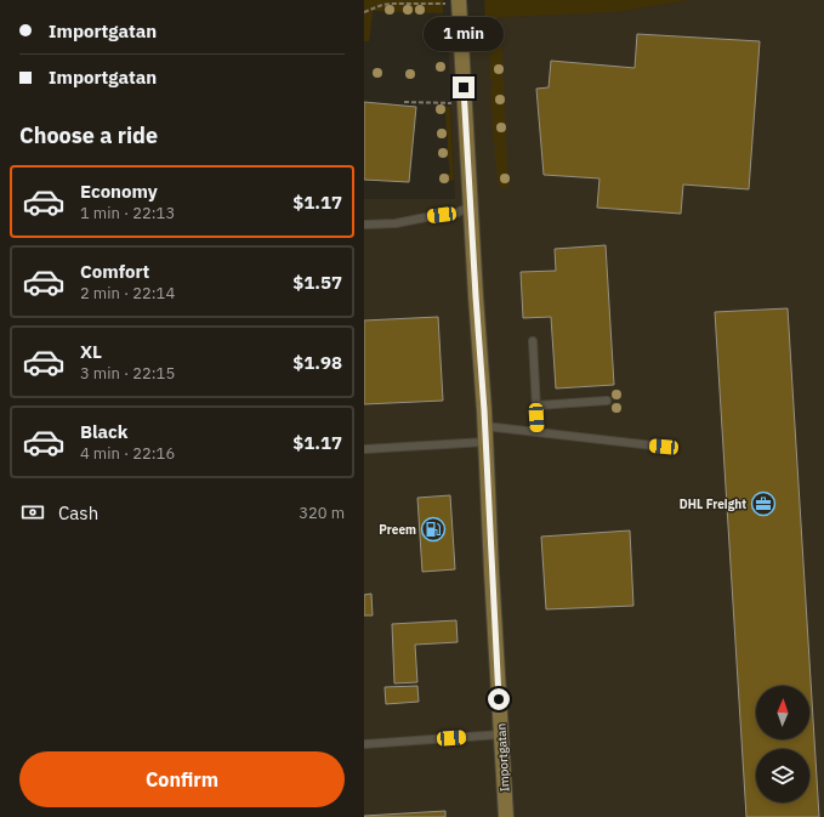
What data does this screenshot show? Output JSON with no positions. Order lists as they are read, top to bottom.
{
  "streets": {
    "street": ["Importgatan"]
  },
  "places": {
    "office": ["DHL Freight"],
    "fuel station": ["Preem"]
  },
  "north": "top",
  "page": {
    "banner": ["Importgatan", "Importgatan"],
    "bubble": "1 min",
    "heading": "Choose a ride",
    "list": [
      {
        "name": "Economy",
        "note": "1 min · 22:13",
        "value": "$1.17"
      },
      {
        "name": "Comfort",
        "note": "2 min · 22:14",
        "value": "$1.57"
      },
      {
        "name": "XL",
        "note": "3 min · 22:15",
        "value": "$1.98"
      },
      {
        "name": "Black",
        "note": "4 min · 22:16",
        "value": "$1.17"
      }
    ],
    "pay": ["Cash", "320 m"],
    "buttons": "Confirm"
  }
}
